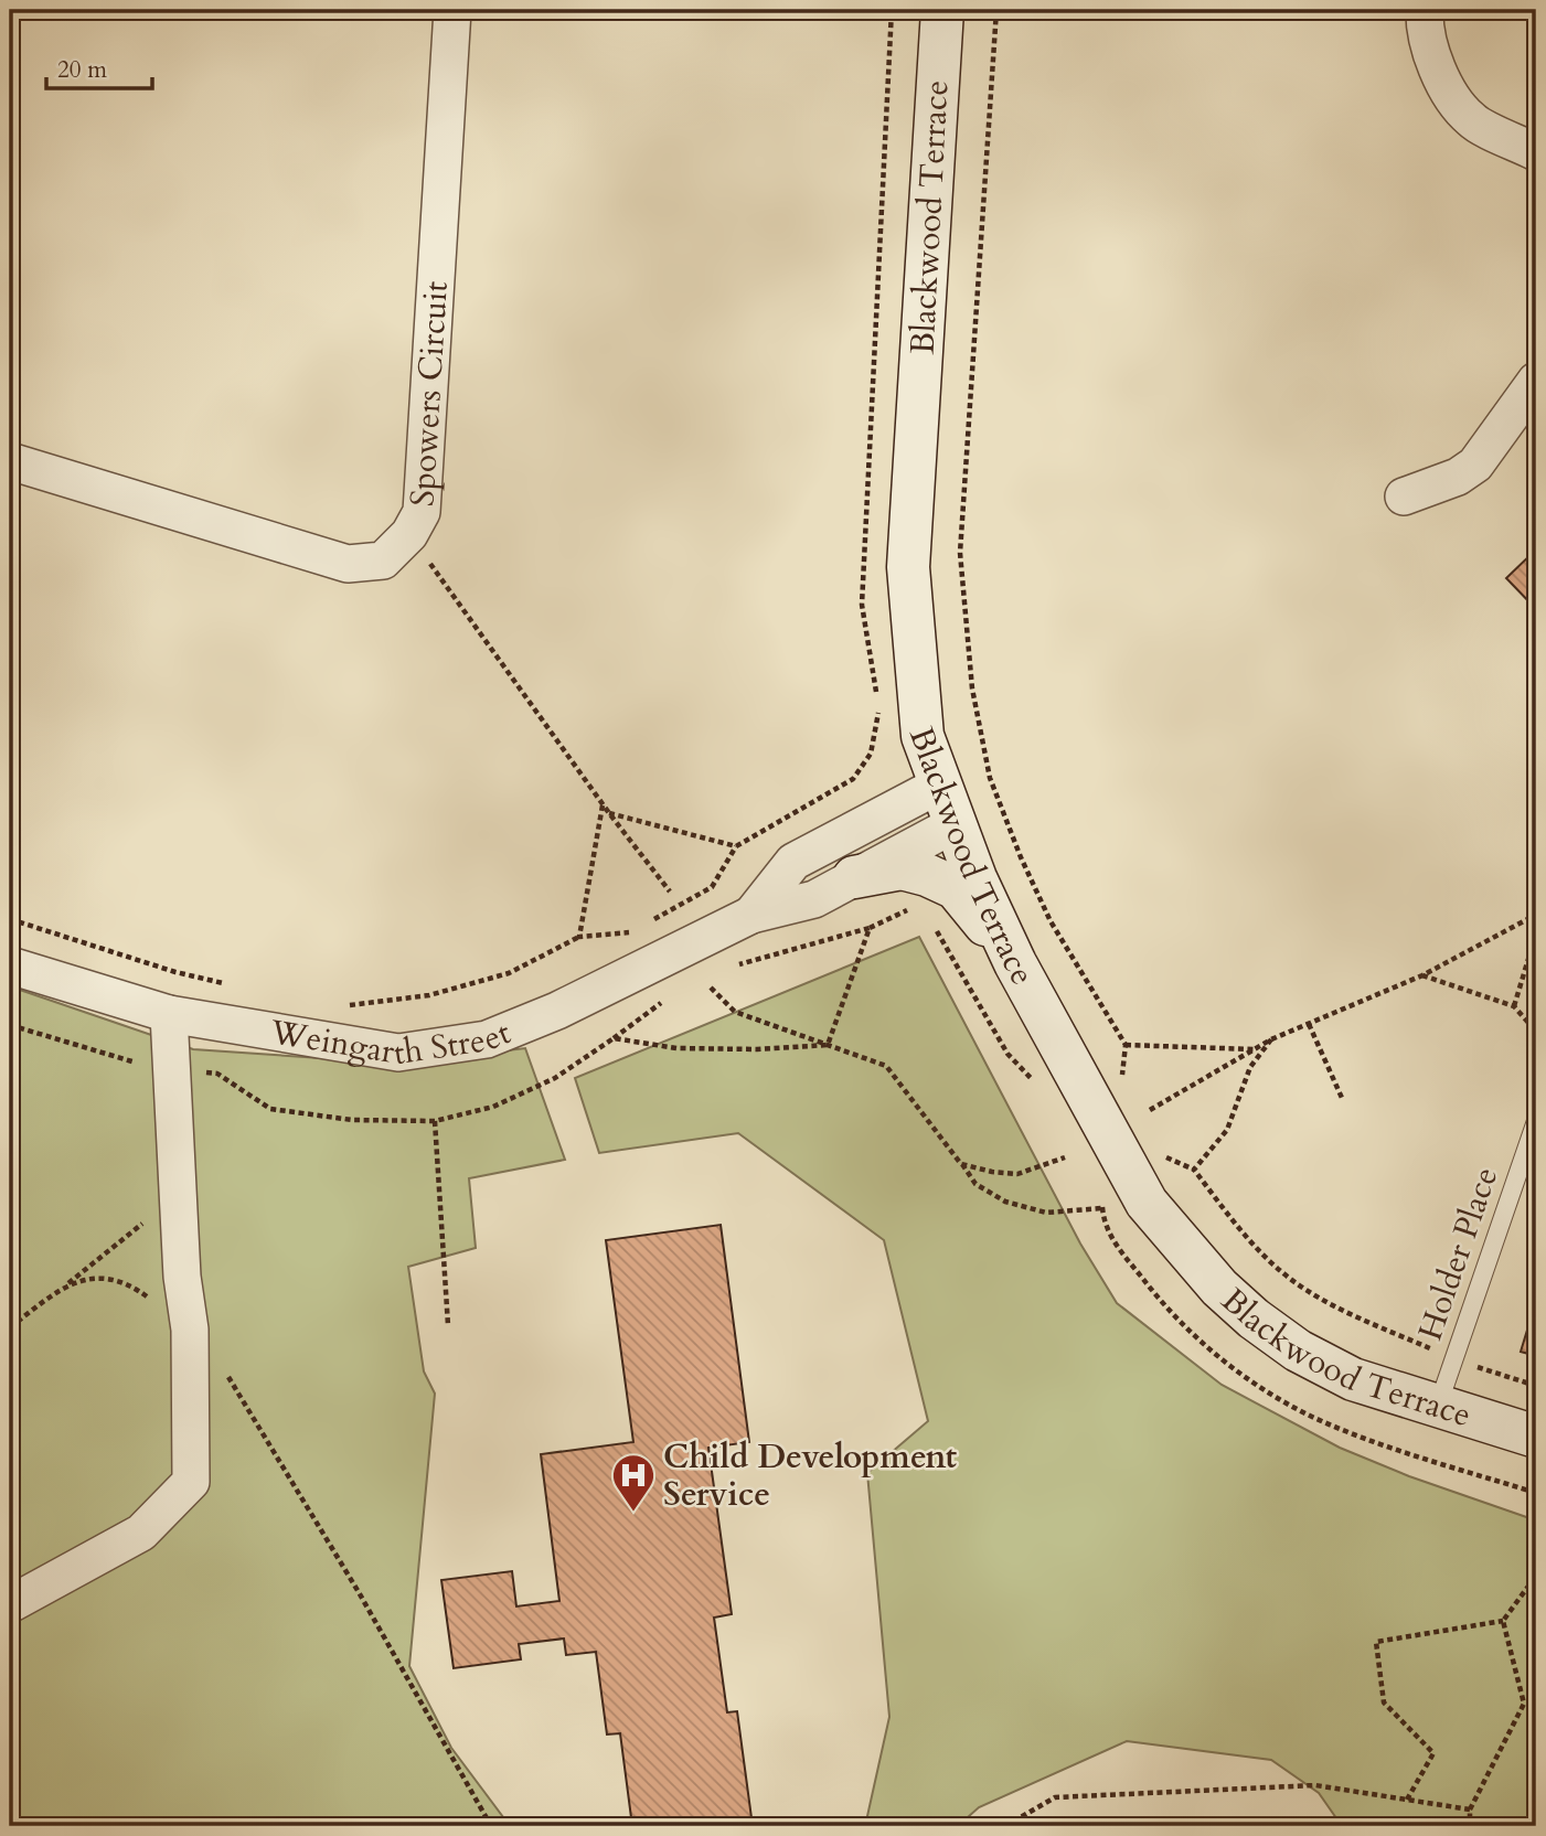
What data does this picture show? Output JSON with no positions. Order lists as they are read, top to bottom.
{
  "streets": {
    "street": ["Blackwood Terrace", "Spowers Circuit", "Weingarth Street"],
    "lane": ["Holder Place"]
  },
  "crossings": [
    ["Blackwood Terrace", "Weingarth Street"],
    ["Blackwood Terrace", "Holder Place"]
  ],
  "places": {
    "hospital": ["Child Development Service"]
  },
  "scale_bar": "20 m"
}
